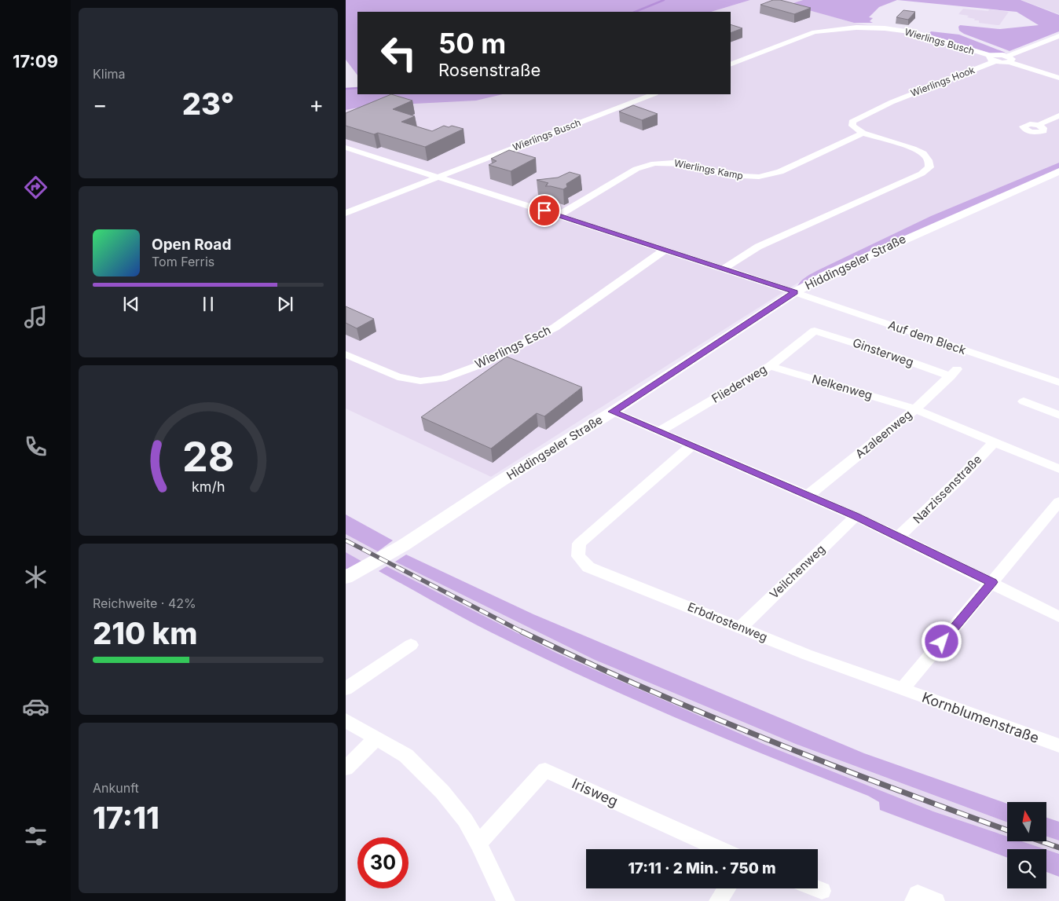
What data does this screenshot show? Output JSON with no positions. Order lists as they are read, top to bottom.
{
  "streets": {
    "street": [
      "Wierlings Busch",
      "Wierlings Hook",
      "Wierlings Kamp",
      "Hiddingseler Straße",
      "Auf dem Bleck",
      "Wierlings Esch",
      "Ginsterweg",
      "Fliederweg",
      "Nelkenweg",
      "Azaleenweg",
      "Narzissenstraße",
      "Veilchenweg",
      "Erbdrostenweg",
      "Kornblumenstraße",
      "Irisweg"
    ]
  },
  "crossings": [
    ["Wierlings Busch", "Wierlings Hook"],
    ["Wierlings Hook", "Wierlings Kamp"],
    ["Hiddingseler Straße", "Auf dem Bleck"],
    ["Ginsterweg", "Fliederweg"],
    ["Ginsterweg", "Azaleenweg"],
    ["Fliederweg", "Nelkenweg"],
    ["Nelkenweg", "Azaleenweg"],
    ["Veilchenweg", "Erbdrostenweg"],
    ["Erbdrostenweg", "Kornblumenstraße"]
  ],
  "north": "top",
  "page": {
    "tabs": "17:09",
    "tile": [
      "Klima",
      ["Reichweite · 42%", "210 km"],
      ["Ankunft", "17:11"]
    ],
    "turn": ["50 m", "Rosenstraße"],
    "heat": ["−", "23°", "+"],
    "song": ["Open Road", "Tom Ferris"],
    "limit": "30",
    "trip": "17:11 · 2 Min. · 750 m",
    "gauge": ["28", "km/h"]
  }
}
